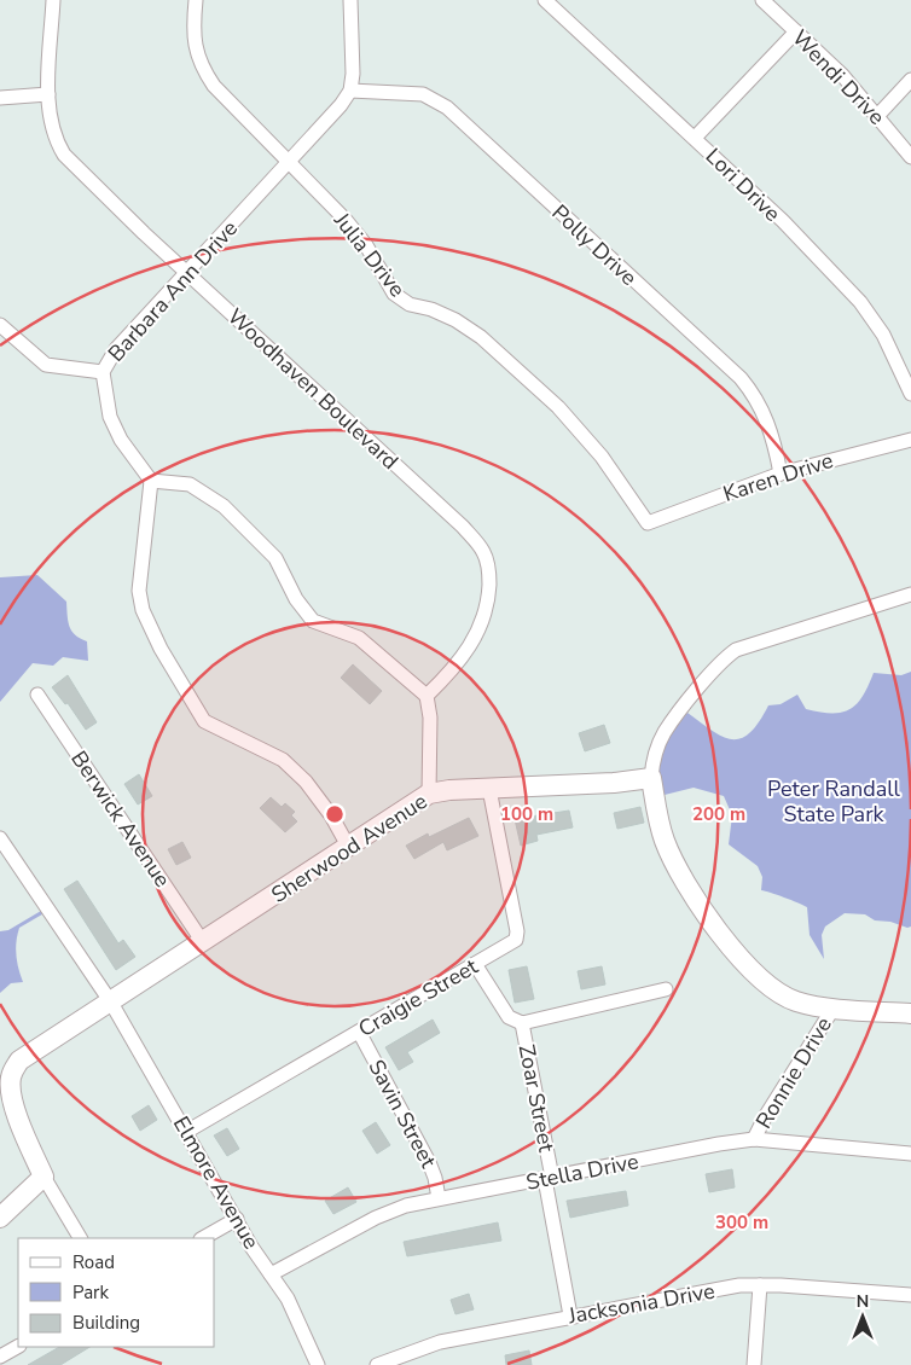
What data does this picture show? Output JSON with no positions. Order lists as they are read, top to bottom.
{
  "streets": {
    "street": [
      "Wendi Drive",
      "Lori Drive",
      "Polly Drive",
      "Julia Drive",
      "Barbara Ann Drive",
      "Woodhaven Boulevard",
      "Karen Drive",
      "Berwick Avenue",
      "Sherwood Avenue",
      "Craigie Street",
      "Ronnie Drive",
      "Zoar Street",
      "Savin Street",
      "Stella Drive",
      "Elmore Avenue",
      "Jacksonia Drive"
    ]
  },
  "crossings": [
    ["Polly Drive", "Barbara Ann Drive"],
    ["Polly Drive", "Karen Drive"],
    ["Julia Drive", "Barbara Ann Drive"],
    ["Julia Drive", "Karen Drive"],
    ["Barbara Ann Drive", "Woodhaven Boulevard"],
    ["Berwick Avenue", "Sherwood Avenue"],
    ["Sherwood Avenue", "Craigie Street"],
    ["Sherwood Avenue", "Elmore Avenue"],
    ["Craigie Street", "Zoar Street"],
    ["Craigie Street", "Savin Street"],
    ["Craigie Street", "Elmore Avenue"],
    ["Ronnie Drive", "Stella Drive"],
    ["Zoar Street", "Stella Drive"],
    ["Zoar Street", "Jacksonia Drive"],
    ["Savin Street", "Stella Drive"],
    ["Stella Drive", "Elmore Avenue"]
  ],
  "parks": ["Peter Randall State Park"],
  "legend": ["Road", "Park", "Building"],
  "north": "top",
  "rings": ["100 m", "200 m", "300 m"]
}
